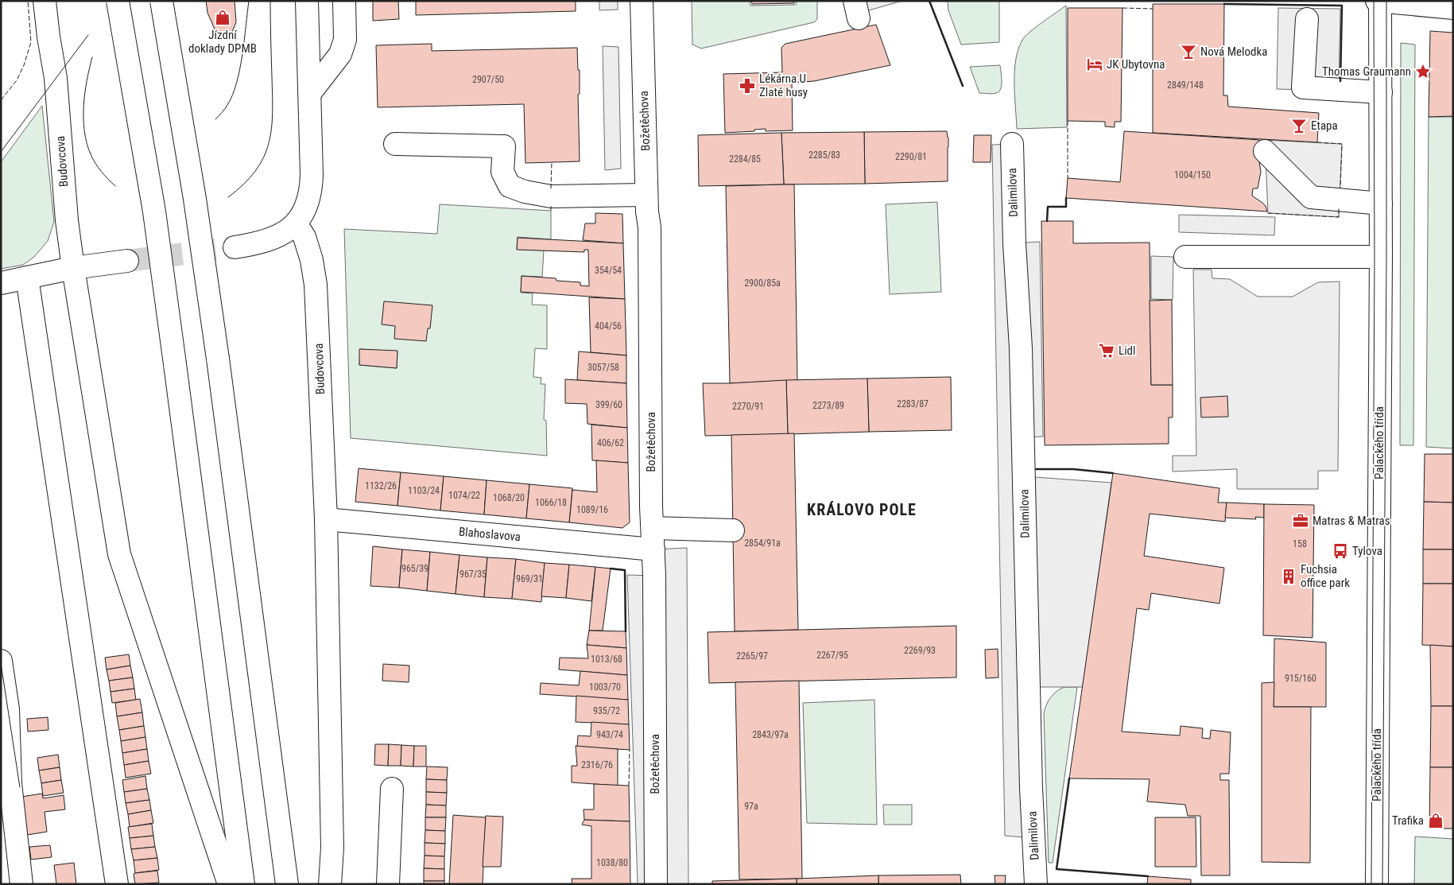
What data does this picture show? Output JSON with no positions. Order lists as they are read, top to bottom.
{
  "streets": {
    "main road": [
      "Božetěchova",
      "Budovcova",
      "Dalimilova",
      "Palackého třída",
      "Blahoslavova"
    ]
  },
  "crossings": [
    ["Božetěchova", "Blahoslavova"],
    ["Budovcova", "Blahoslavova"]
  ],
  "districts": ["KRÁLOVO POLE"],
  "places": {
    "shop": ["Jízdní doklady DPMB", "Trafika"],
    "bar": ["Nová Melodka", "Etapa"],
    "hotel": ["JK Ubytovna"],
    "place": ["Thomas Graumann"],
    "pharmacy": ["Lékárna U Zlaté husy"],
    "supermarket": ["Lidl"],
    "office": ["Matras & Matras"],
    "bus stop": ["Tylova"],
    "building": ["Fuchsia office park"]
  },
  "house_numbers": [
    "2907/50",
    "2849/148",
    "2285/83",
    "2290/81",
    "2284/85",
    "1004/150",
    "354/54",
    "2900/85a",
    "404/56",
    "3057/58",
    "2283/87",
    "399/60",
    "2273/89",
    "2270/91",
    "406/62",
    "1132/26",
    "1103/24",
    "1074/22",
    "1068/20",
    "1066/18",
    "1089/16",
    "2854/91a",
    "158",
    "965/39",
    "967/35",
    "969/31",
    "2269/93",
    "2267/95",
    "2265/97",
    "1013/68",
    "915/160",
    "1003/70",
    "935/72",
    "943/74",
    "2843/97a",
    "2316/76",
    "97a",
    "1038/80"
  ]
}
